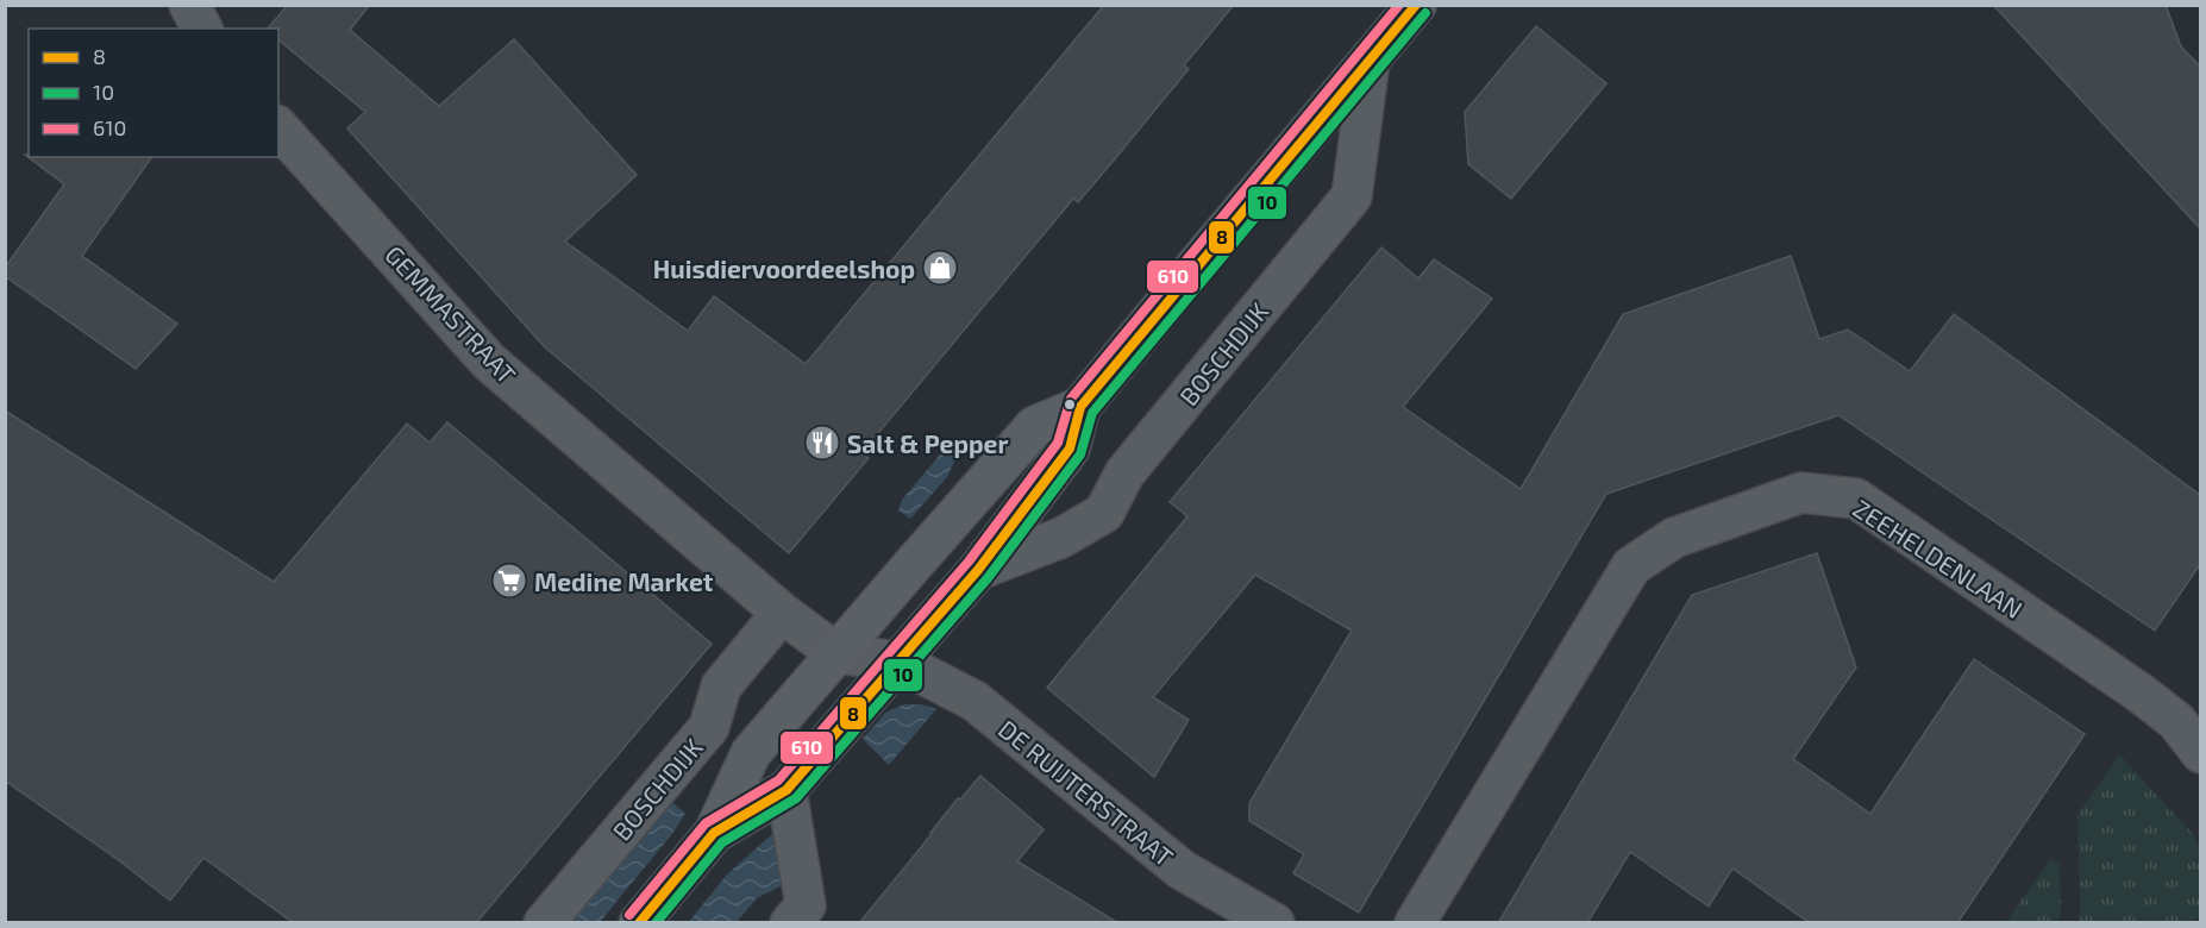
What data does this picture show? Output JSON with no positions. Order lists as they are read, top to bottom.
{
  "streets": {
    "main road": ["BOSCHDIJK"],
    "street": ["GEMMASTRAAT", "ZEEHELDENLAAN", "DE RUIJTERSTRAAT"]
  },
  "crossings": [
    ["GEMMASTRAAT", "BOSCHDIJK"],
    ["GEMMASTRAAT", "DE RUIJTERSTRAAT"],
    ["BOSCHDIJK", "DE RUIJTERSTRAAT"]
  ],
  "places": {
    "shop": ["Huisdiervoordeelshop"],
    "restaurant": ["Salt & Pepper"],
    "supermarket": ["Medine Market"]
  },
  "lines": ["transit line 8", "transit line 610", "transit line 10"],
  "legend": ["8", "10", "610"]
}
